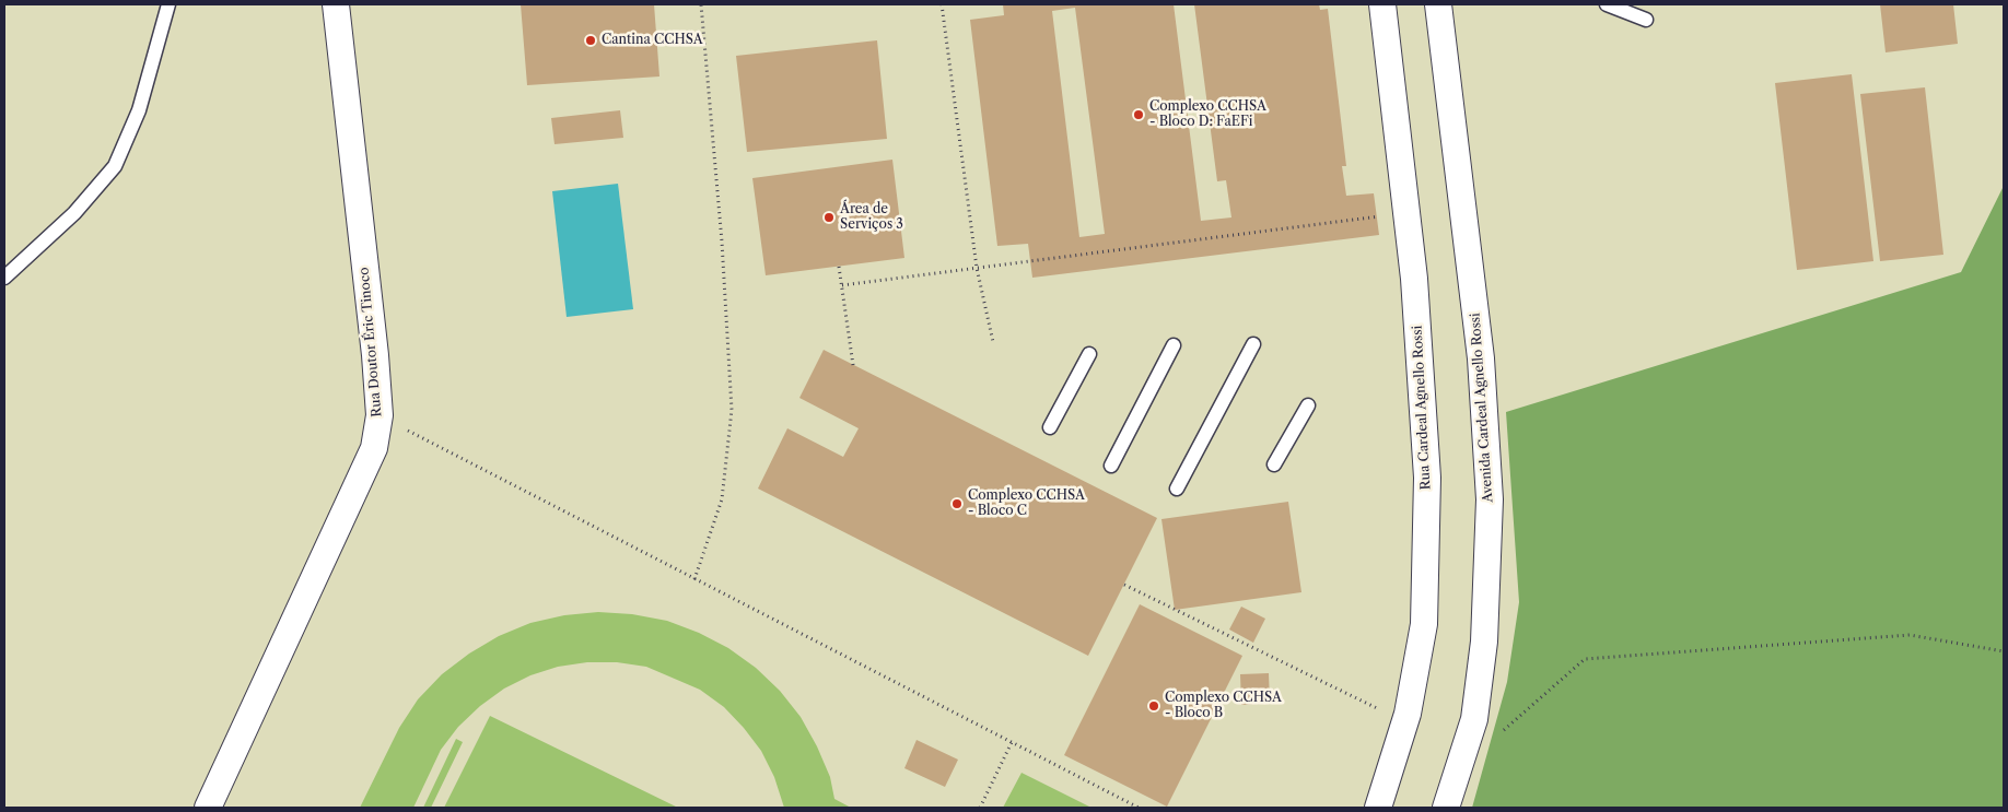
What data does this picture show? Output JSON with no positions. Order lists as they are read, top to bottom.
{
  "streets": {
    "street": ["Rua Doutor Éric Tinoco", "Rua Cardeal Agnello Rossi", "Avenida Cardeal Agnello Rossi"]
  },
  "places": [
    "Cantina CCHSA",
    "Complexo CCHSA - Bloco D: FaEFi",
    "Área de Serviços 3",
    "Complexo CCHSA - Bloco C",
    "Complexo CCHSA - Bloco B"
  ]
}
